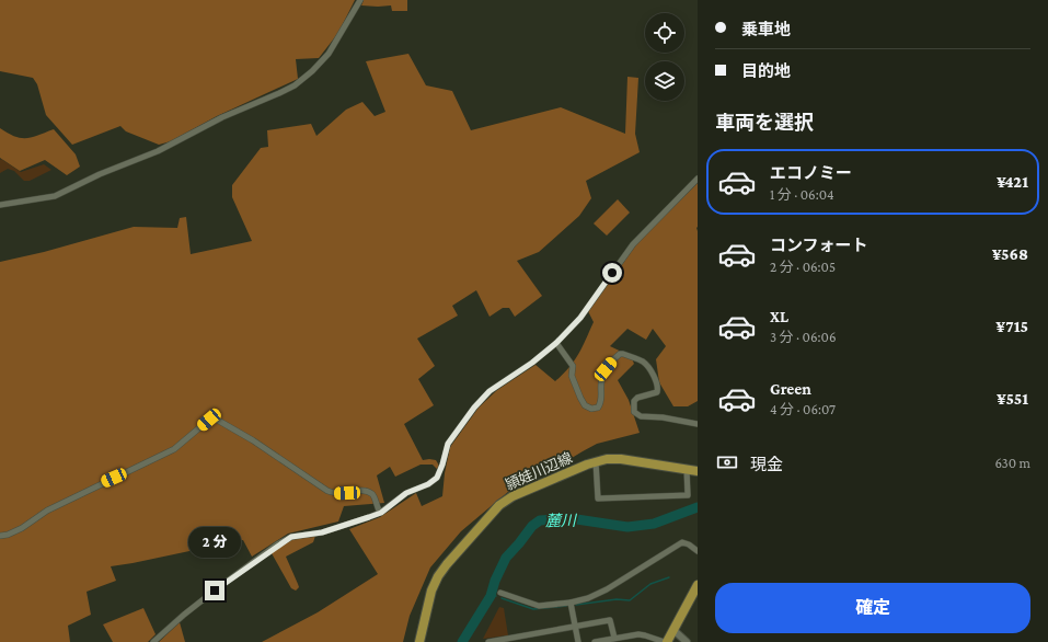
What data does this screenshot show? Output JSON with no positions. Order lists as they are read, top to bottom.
{
  "streets": {
    "main road": ["頴娃川辺線"]
  },
  "water": ["麓川"],
  "page": {
    "banner": ["乗車地", "目的地"],
    "heading": "車両を選択",
    "list": [
      {
        "name": "エコノミー",
        "note": "1 分 · 06:04",
        "value": "¥421"
      },
      {
        "name": "コンフォート",
        "note": "2 分 · 06:05",
        "value": "¥568"
      },
      {
        "name": "XL",
        "note": "3 分 · 06:06",
        "value": "¥715"
      },
      {
        "name": "Green",
        "note": "4 分 · 06:07",
        "value": "¥551"
      }
    ],
    "pay": ["現金", "630 m"],
    "bubble": "2 分",
    "buttons": "確定"
  }
}
